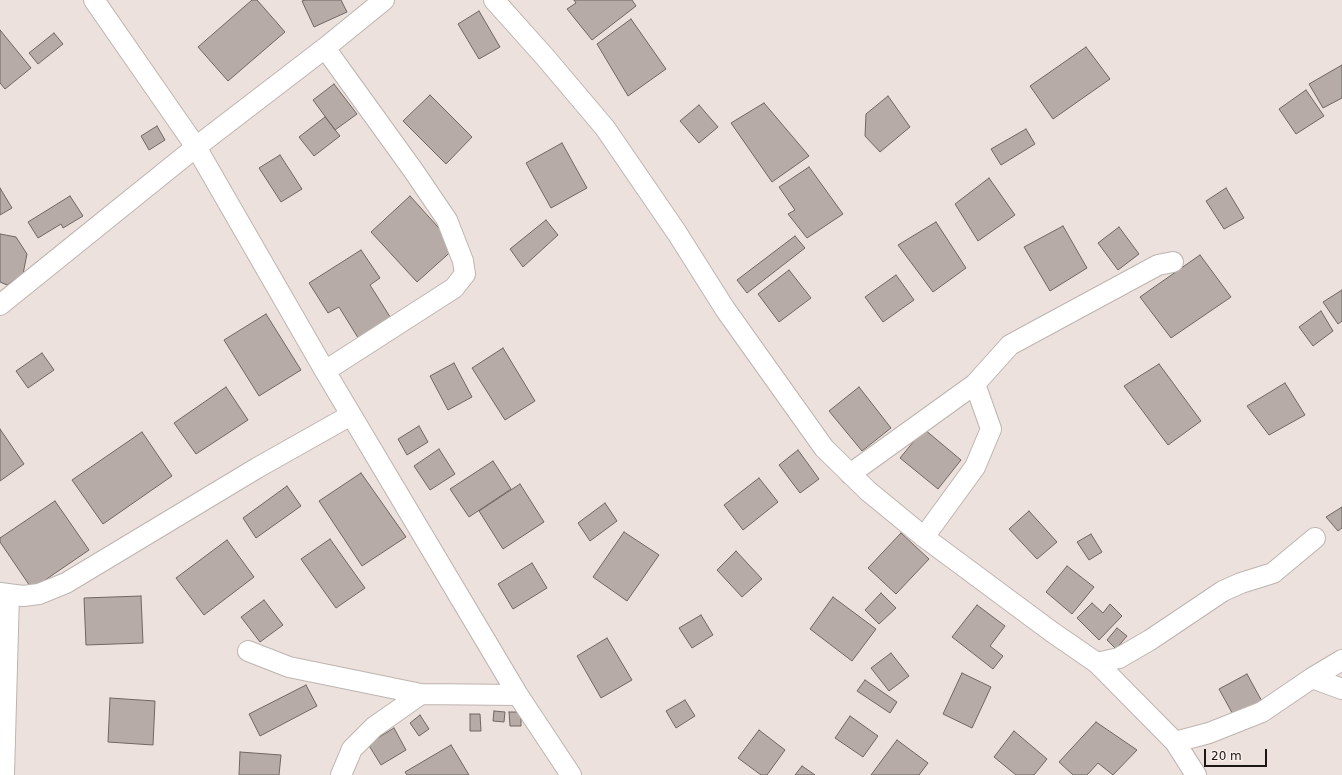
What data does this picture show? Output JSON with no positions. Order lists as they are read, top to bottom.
{
  "scale_bar": "20 m"
}
